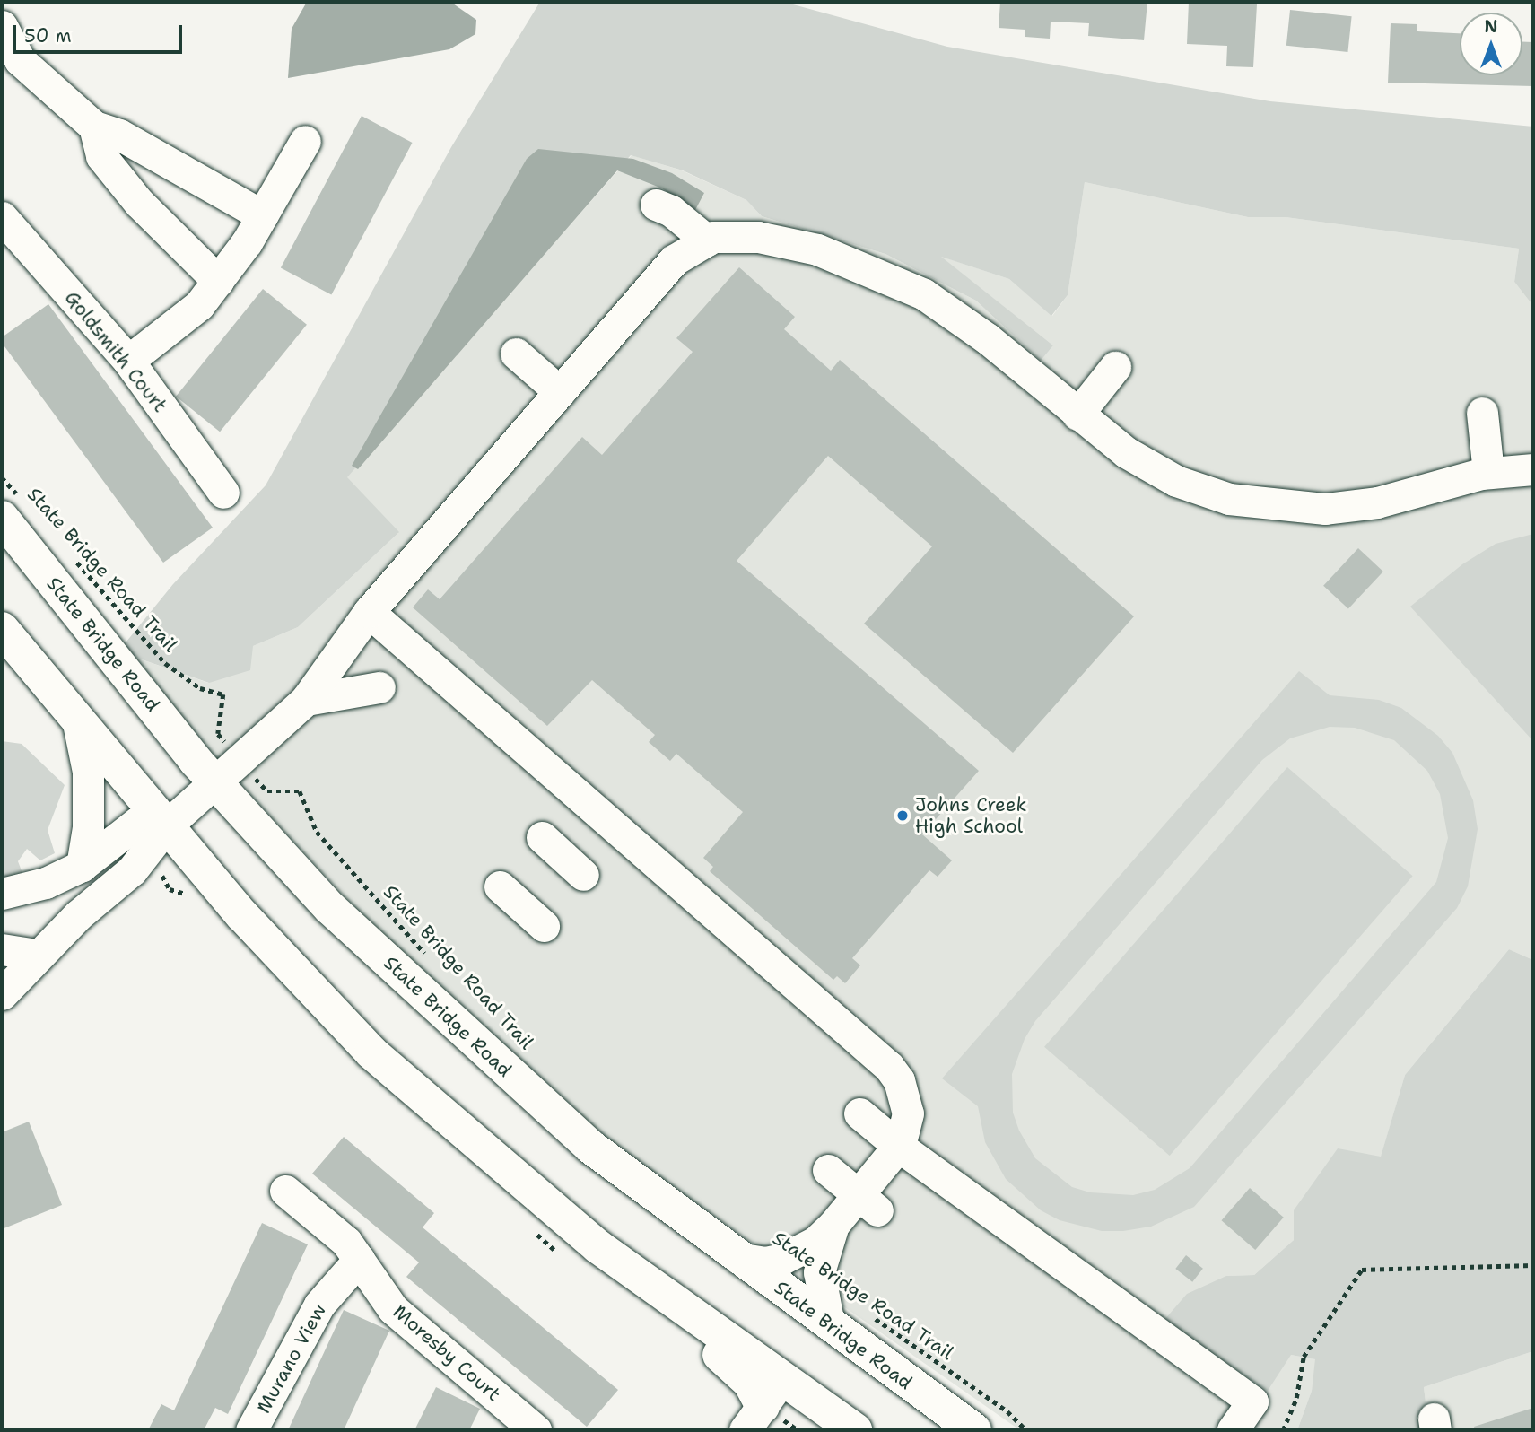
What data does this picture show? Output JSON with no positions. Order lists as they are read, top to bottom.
{
  "streets": {
    "highway": ["State Bridge Road"],
    "street": ["Goldsmith Court", "Moresby Court", "Murano View"],
    "path": ["State Bridge Road Trail"]
  },
  "crossings": [
    ["State Bridge Road Trail", "State Bridge Road"],
    ["Moresby Court", "Murano View"]
  ],
  "places": ["Johns Creek High School"],
  "scale_bar": "50 m",
  "north": "top"
}
